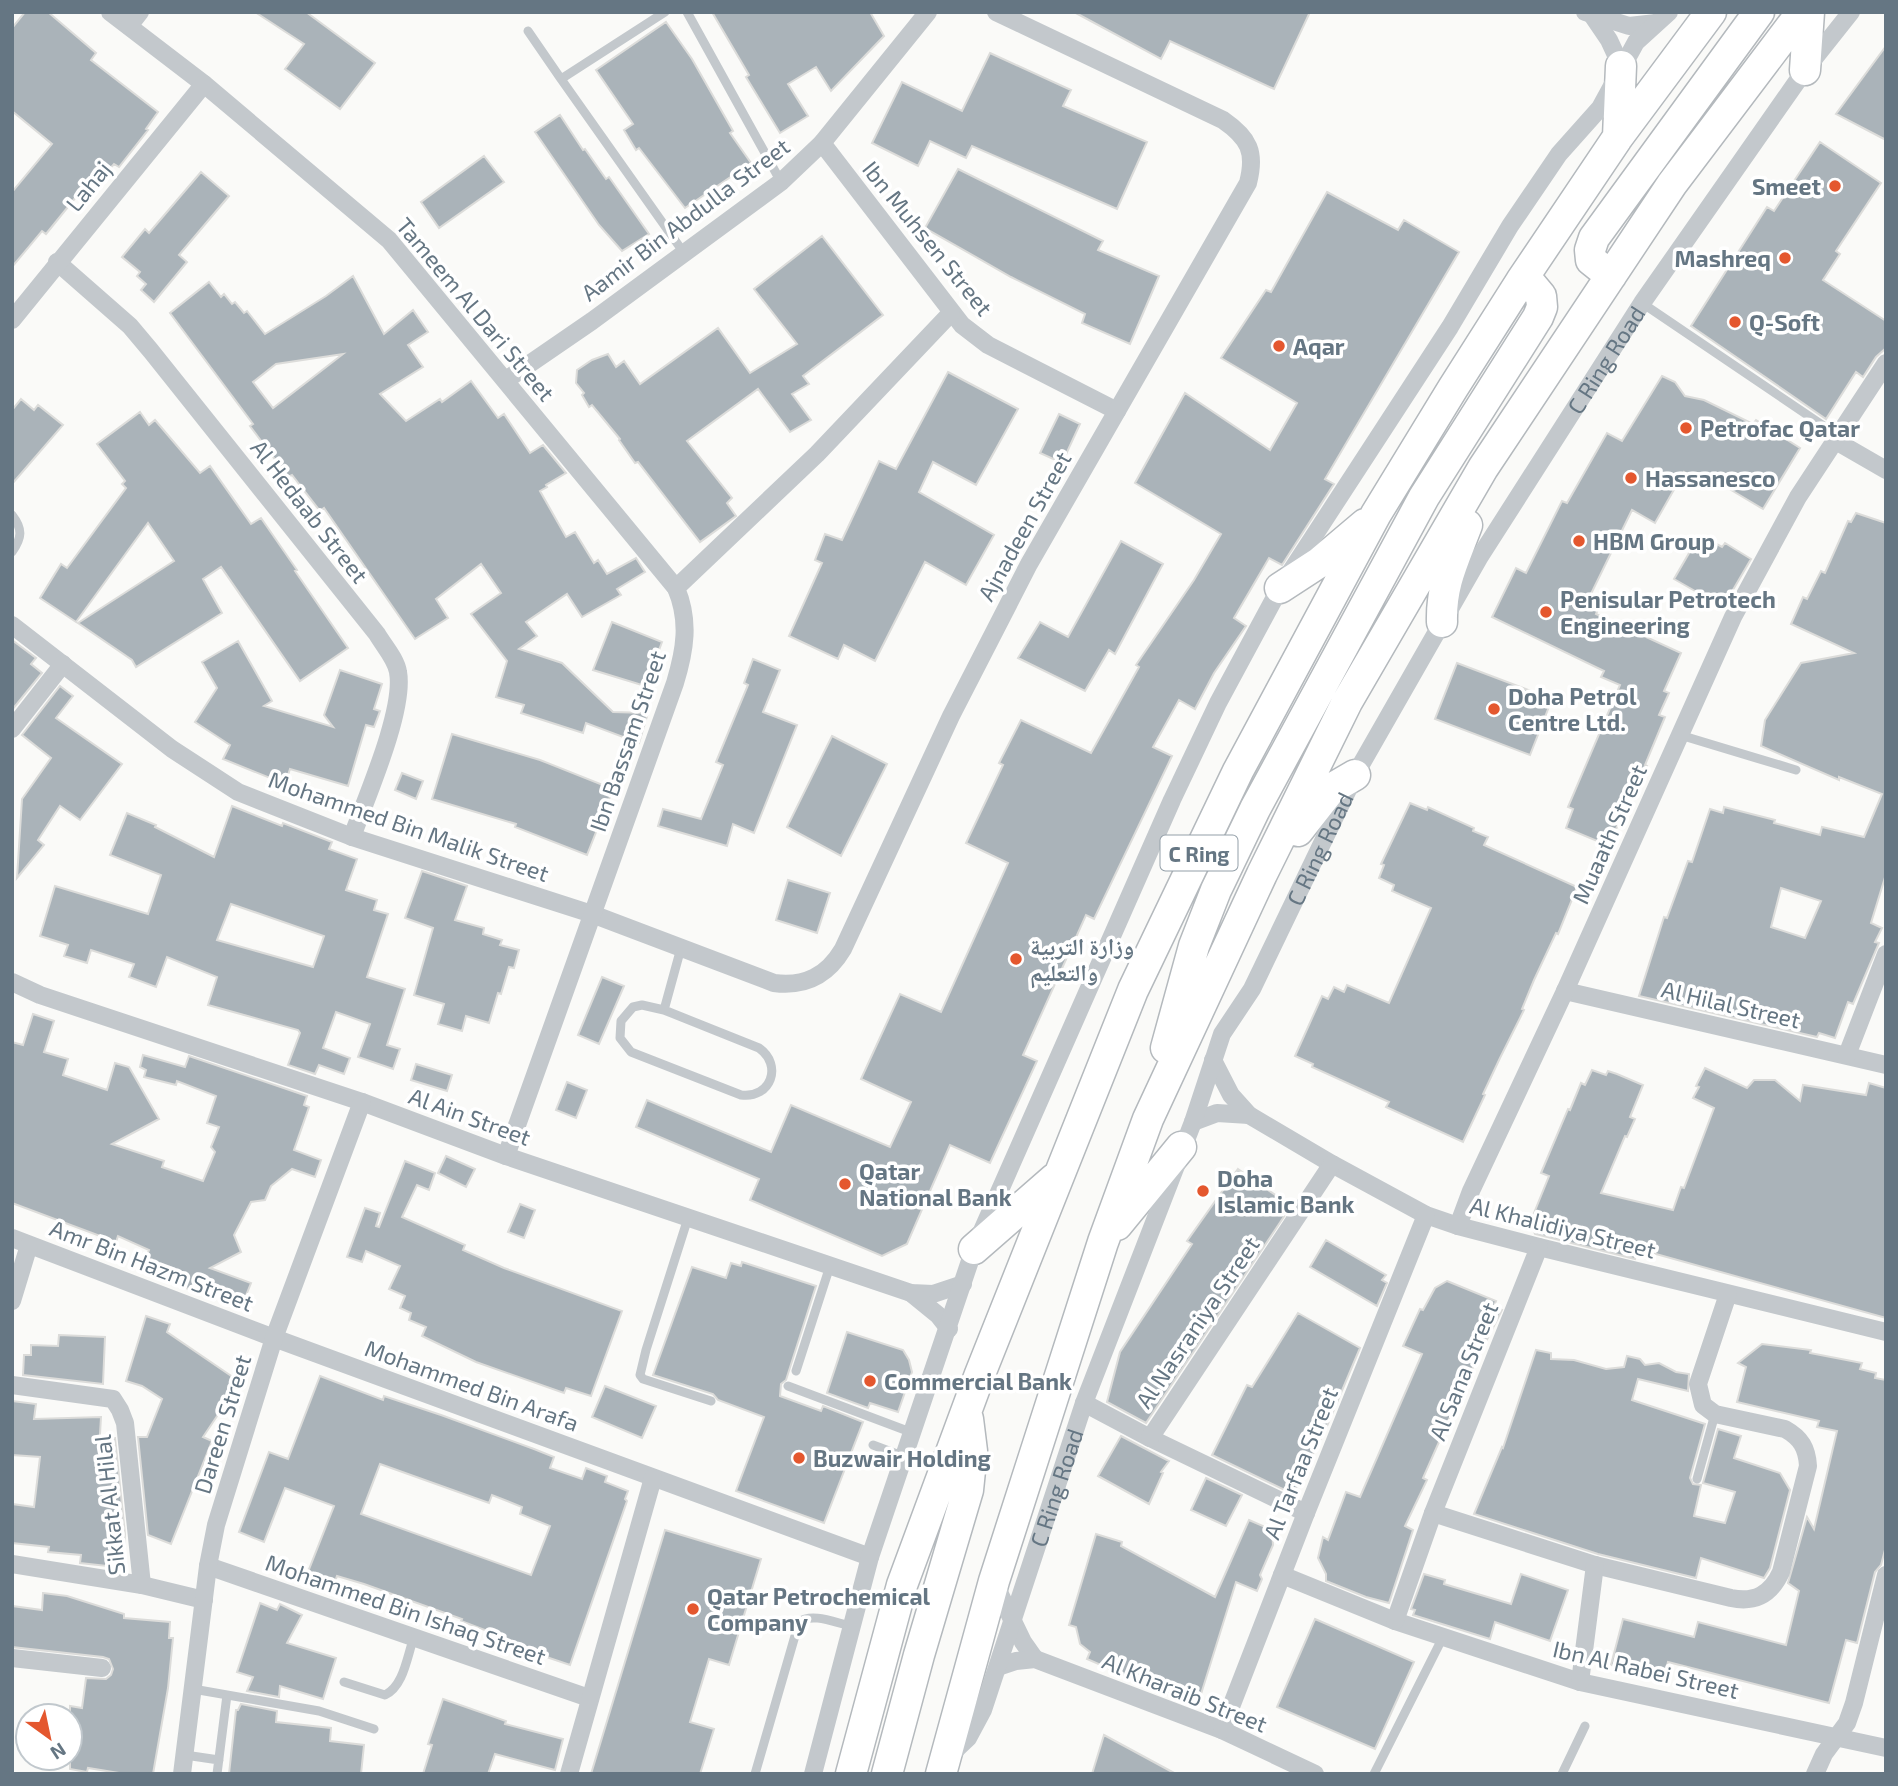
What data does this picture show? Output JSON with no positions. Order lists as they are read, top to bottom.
{
  "streets": {
    "highway": ["C Ring Road", "C Ring"],
    "street": [
      "Lahaj",
      "Aamir Bin Abdulla Street",
      "Ibn Muhsen Street",
      "Tameem Al Dari Street",
      "Al Hedaab Street",
      "Ajnadeen Street",
      "Ibn Bassam Street",
      "Mohammed Bin Malik Street",
      "Muaath Street",
      "Al Hilal Street",
      "Al Ain Street",
      "Al Khalidiya Street",
      "Amr Bin Hazm Street",
      "Al Nasraniya Street",
      "Al Sana Street",
      "Mohammed Bin Arafa",
      "Dareen Street",
      "Al Tarfaa Street",
      "Sikkat Al Hilal",
      "Mohammed Bin Ishaq Street",
      "Ibn Al Rabei Street",
      "Al Kharaib Street"
    ]
  },
  "crossings": [
    ["Lahaj", "Tameem Al Dari Street"],
    ["Lahaj", "Al Hedaab Street"],
    ["Aamir Bin Abdulla Street", "Ibn Muhsen Street"],
    ["Aamir Bin Abdulla Street", "Tameem Al Dari Street"],
    ["Ibn Muhsen Street", "Ajnadeen Street"],
    ["Tameem Al Dari Street", "Ibn Bassam Street"],
    ["C Ring Road", "Al Khalidiya Street"],
    ["C Ring Road", "Al Nasraniya Street"],
    ["Al Hedaab Street", "Mohammed Bin Malik Street"],
    ["Ajnadeen Street", "Ibn Bassam Street"],
    ["Ajnadeen Street", "Mohammed Bin Malik Street"],
    ["Ibn Bassam Street", "Mohammed Bin Malik Street"],
    ["Ibn Bassam Street", "Al Ain Street"],
    ["Muaath Street", "Al Hilal Street"],
    ["Muaath Street", "Al Khalidiya Street"],
    ["Al Ain Street", "Dareen Street"],
    ["Al Khalidiya Street", "Al Nasraniya Street"],
    ["Al Khalidiya Street", "Al Sana Street"],
    ["Al Khalidiya Street", "Al Tarfaa Street"],
    ["Amr Bin Hazm Street", "Mohammed Bin Arafa"],
    ["Amr Bin Hazm Street", "Dareen Street"],
    ["Al Nasraniya Street", "Al Tarfaa Street"],
    ["Al Sana Street", "Ibn Al Rabei Street"],
    ["Mohammed Bin Arafa", "Dareen Street"],
    ["Dareen Street", "Mohammed Bin Ishaq Street"],
    ["Al Tarfaa Street", "Ibn Al Rabei Street"],
    ["Al Tarfaa Street", "Al Kharaib Street"]
  ],
  "places": [
    "Smeet",
    "Mashreq",
    "Q-Soft",
    "Aqar",
    "Petrofac Qatar",
    "Hassanesco",
    "HBM Group",
    "Penisular Petrotech Engineering",
    "Doha Petrol Centre Ltd.",
    "وزارة التربية والتعليم",
    "Qatar National Bank",
    "Doha Islamic Bank",
    "Commercial Bank",
    "Buzwair Holding",
    "Qatar Petrochemical Company"
  ],
  "north": "bottom right"
}
